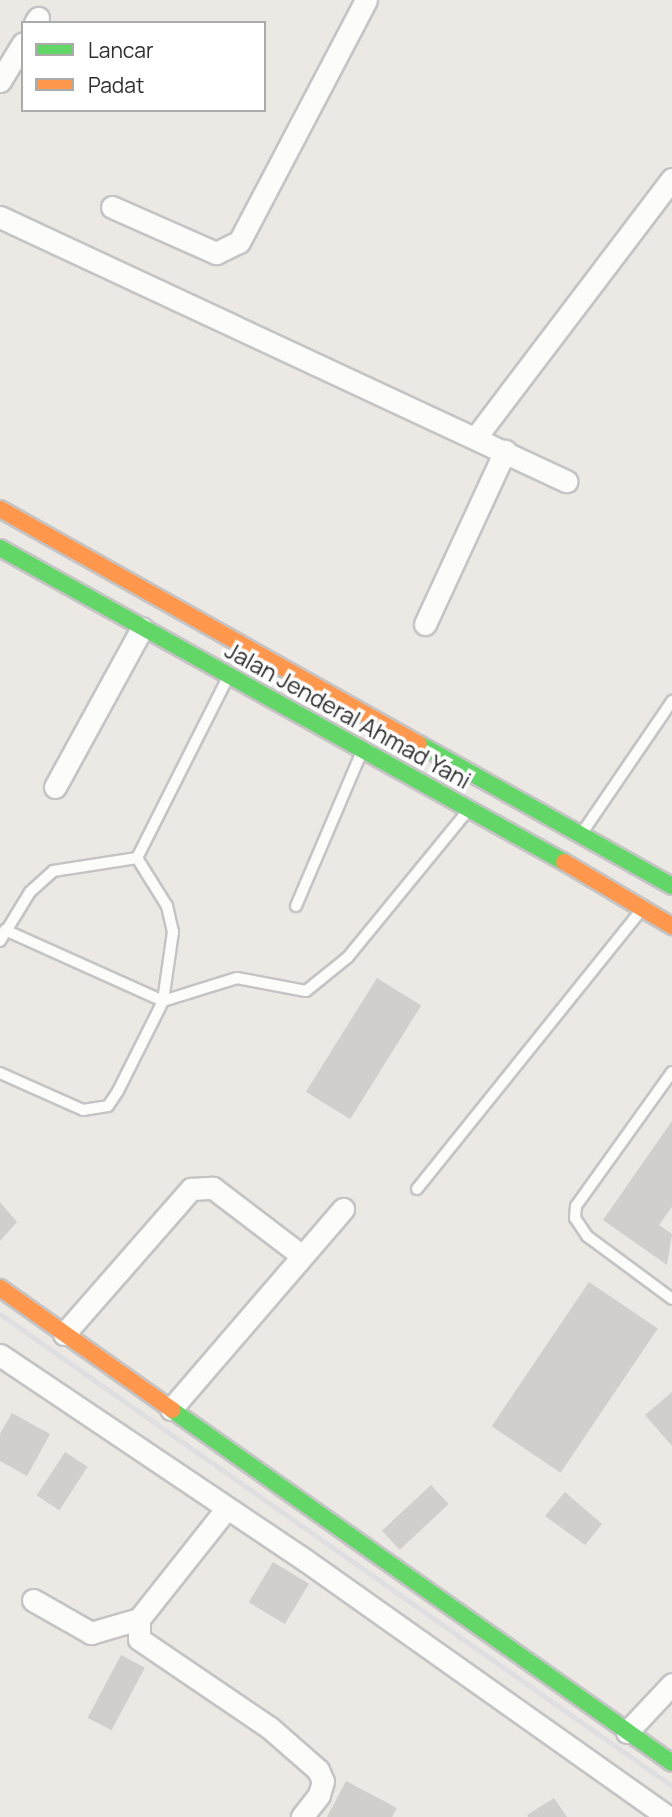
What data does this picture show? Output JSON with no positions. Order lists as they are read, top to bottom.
{
  "streets": {
    "main road": ["Jalan Jenderal Ahmad Yani"]
  },
  "legend": ["Lancar", "Padat"]
}
